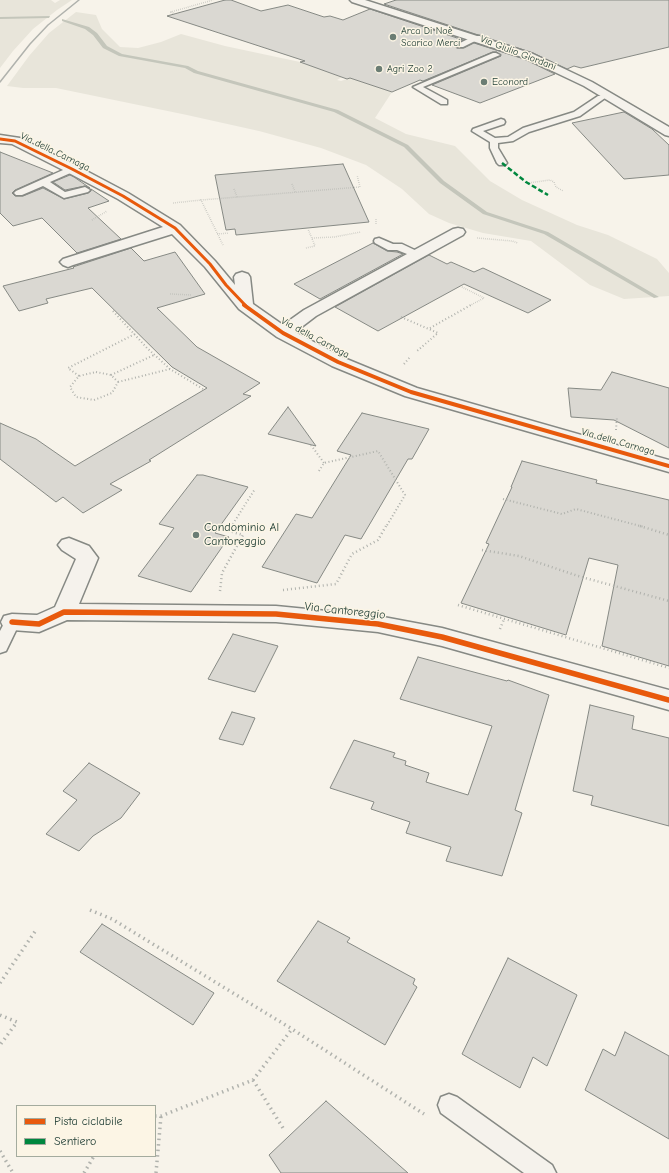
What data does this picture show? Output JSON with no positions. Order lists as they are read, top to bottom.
{
  "streets": {
    "street": ["Via Giulio Giordani", "Via della Carnaga", "Via Cantoreggio"]
  },
  "places": [
    "Arca Di Noè Scarico Merci",
    "Agri Zoo 2",
    "Econord",
    "Condominio Al Cantoreggio"
  ],
  "legend": ["Pista ciclabile", "Sentiero"]
}
